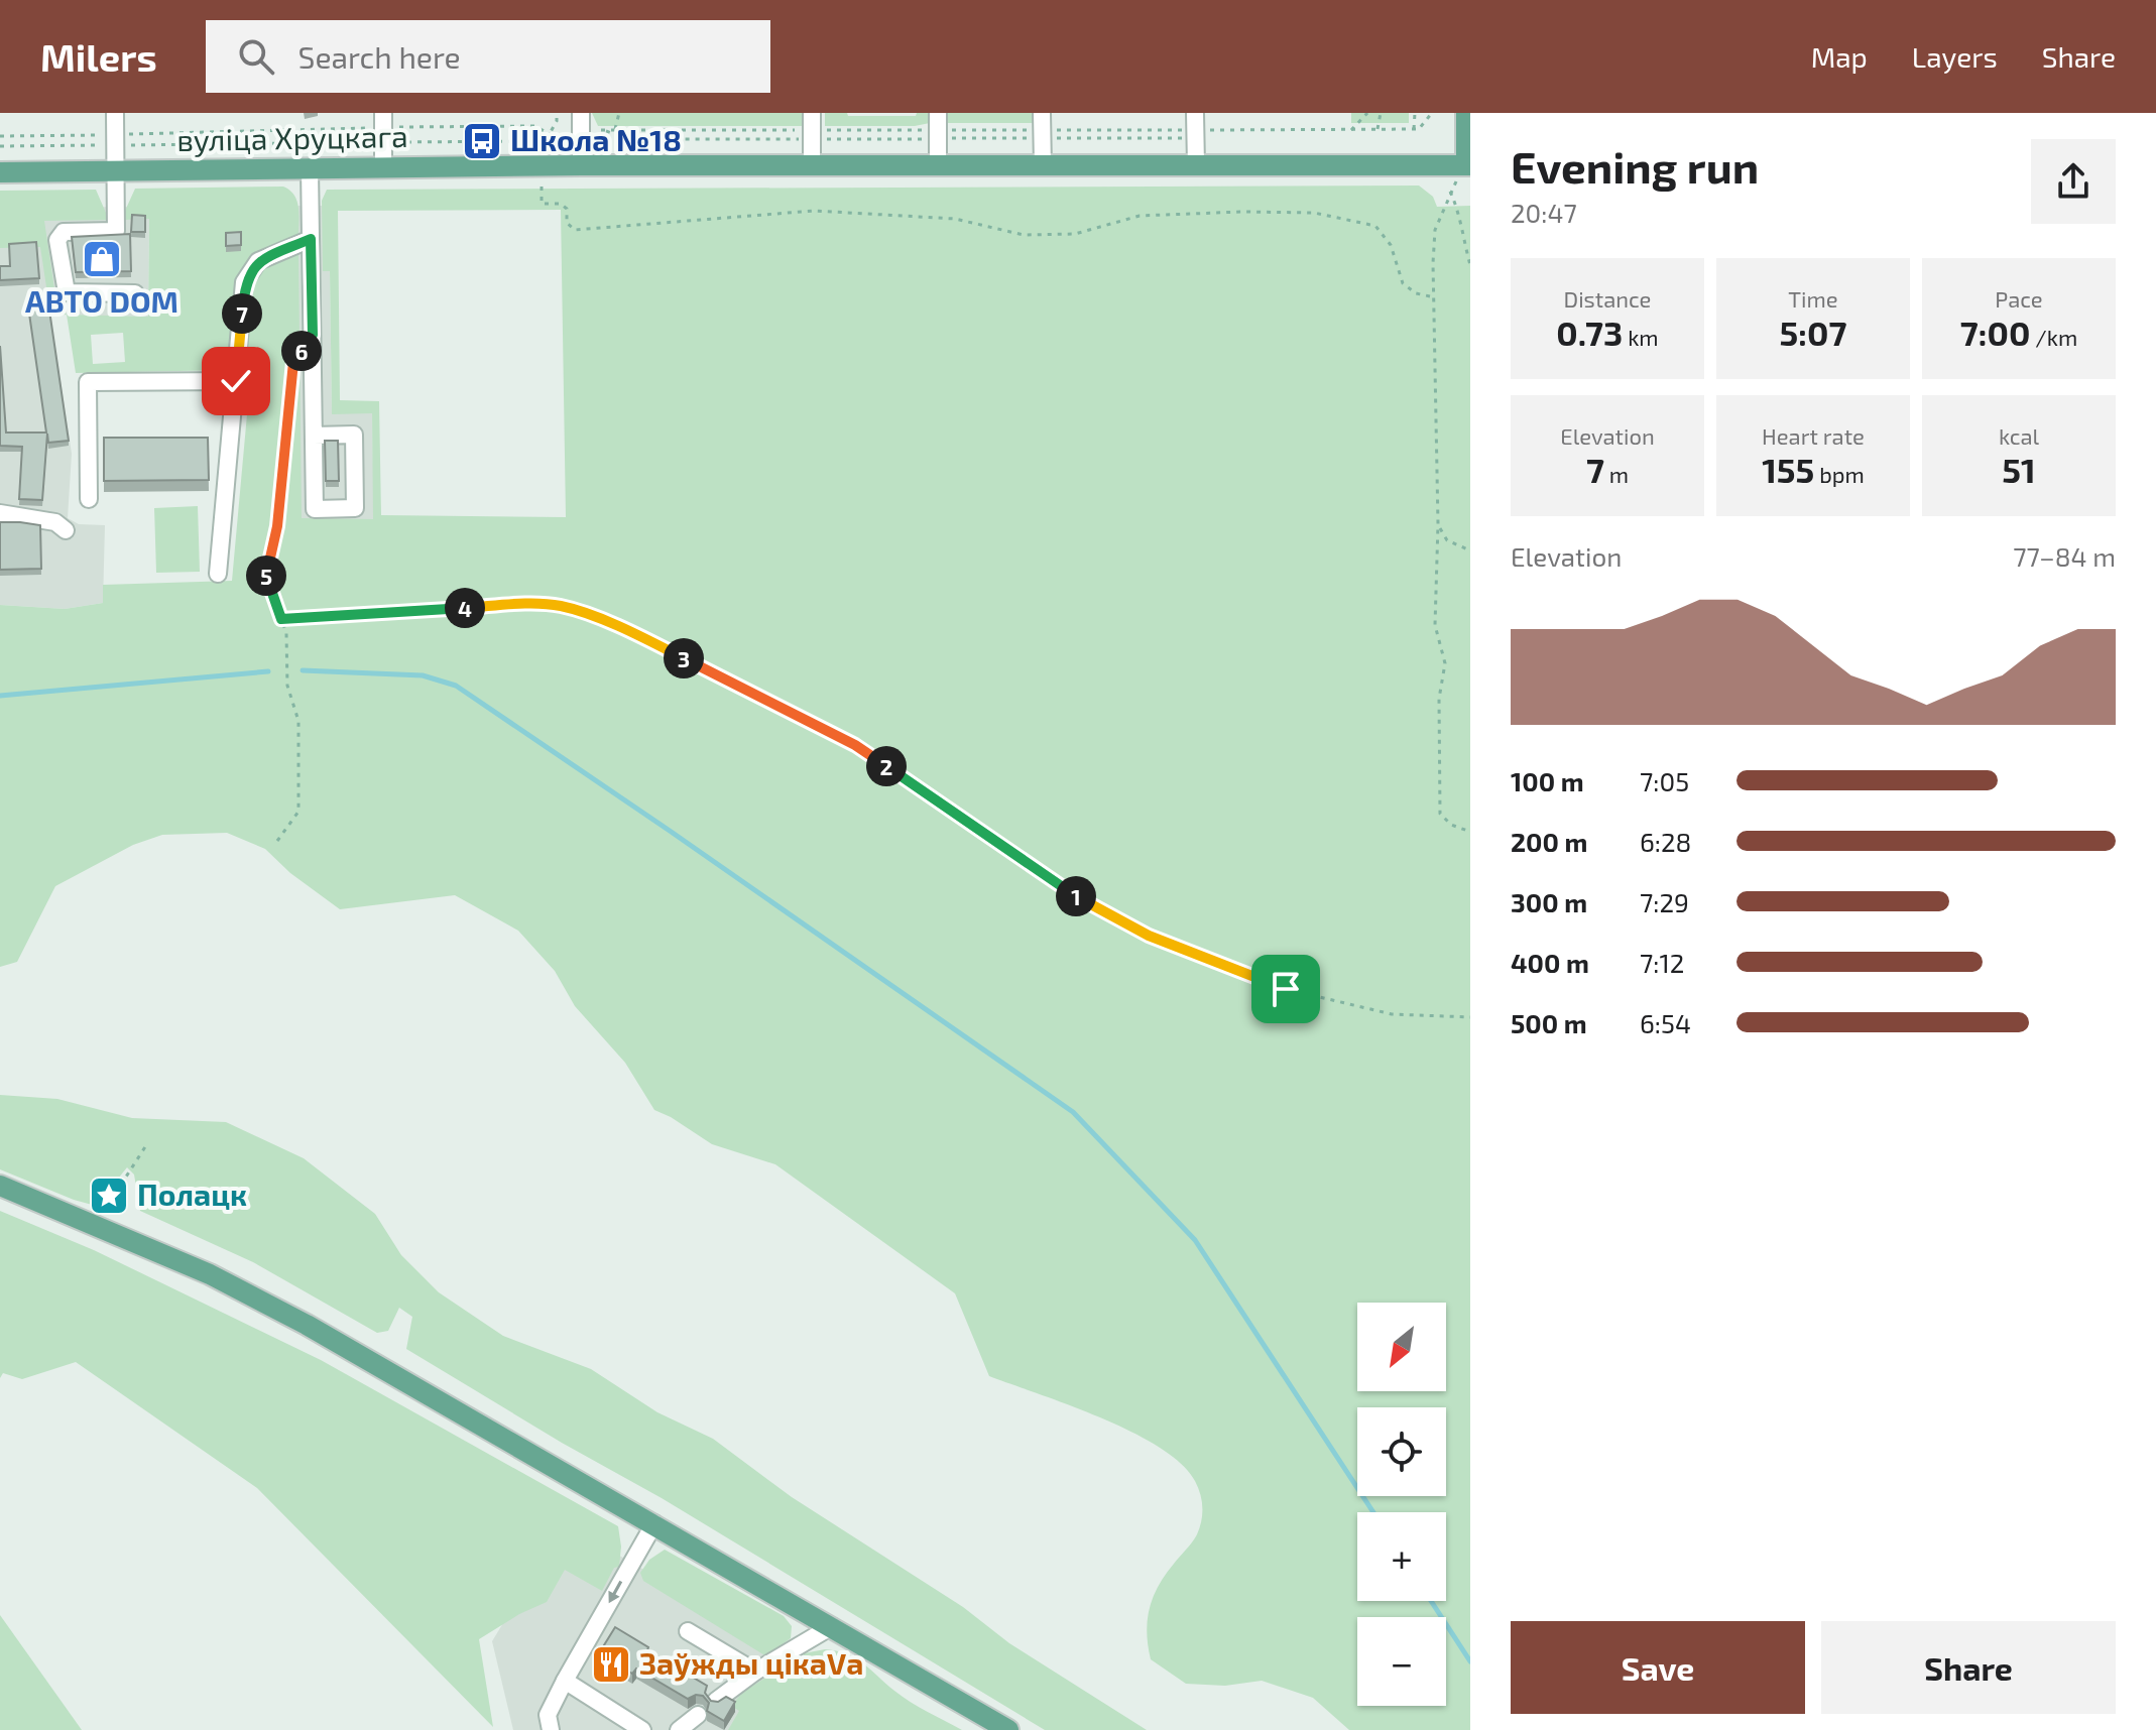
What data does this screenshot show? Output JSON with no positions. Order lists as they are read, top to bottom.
{
  "streets": {
    "main road": ["вуліца Хруцкага"]
  },
  "places": {
    "bus stop": ["Школа №18"],
    "shop": ["АВТО DOM"],
    "place": ["Полацк"],
    "restaurant": ["Заўжды цікаVа"]
  },
  "north": "bottom left",
  "page": {
    "header": "Milers",
    "search": "Search here",
    "nav": ["Map", "Layers", "Share"],
    "heading": ["Evening run", "20:47"],
    "stats": [
      ["Distance", "0.73 km"],
      ["Time", "5:07"],
      ["Pace", "7:00 /km"],
      ["Elevation", "7 m"],
      ["Heart rate", "155 bpm"],
      ["kcal", "51"]
    ],
    "pins": [
      "7",
      "6",
      "5",
      "4",
      "3",
      "2",
      "1"
    ],
    "chart": ["Elevation", "77–84 m"],
    "list": [
      {
        "name": "100 m",
        "note": "7:05"
      },
      {
        "name": "200 m",
        "note": "6:28"
      },
      {
        "name": "300 m",
        "note": "7:29"
      },
      {
        "name": "400 m",
        "note": "7:12"
      },
      {
        "name": "500 m",
        "note": "6:54"
      }
    ],
    "map_buttons": ["+", "−"],
    "buttons": ["Save", "Share"]
  }
}
